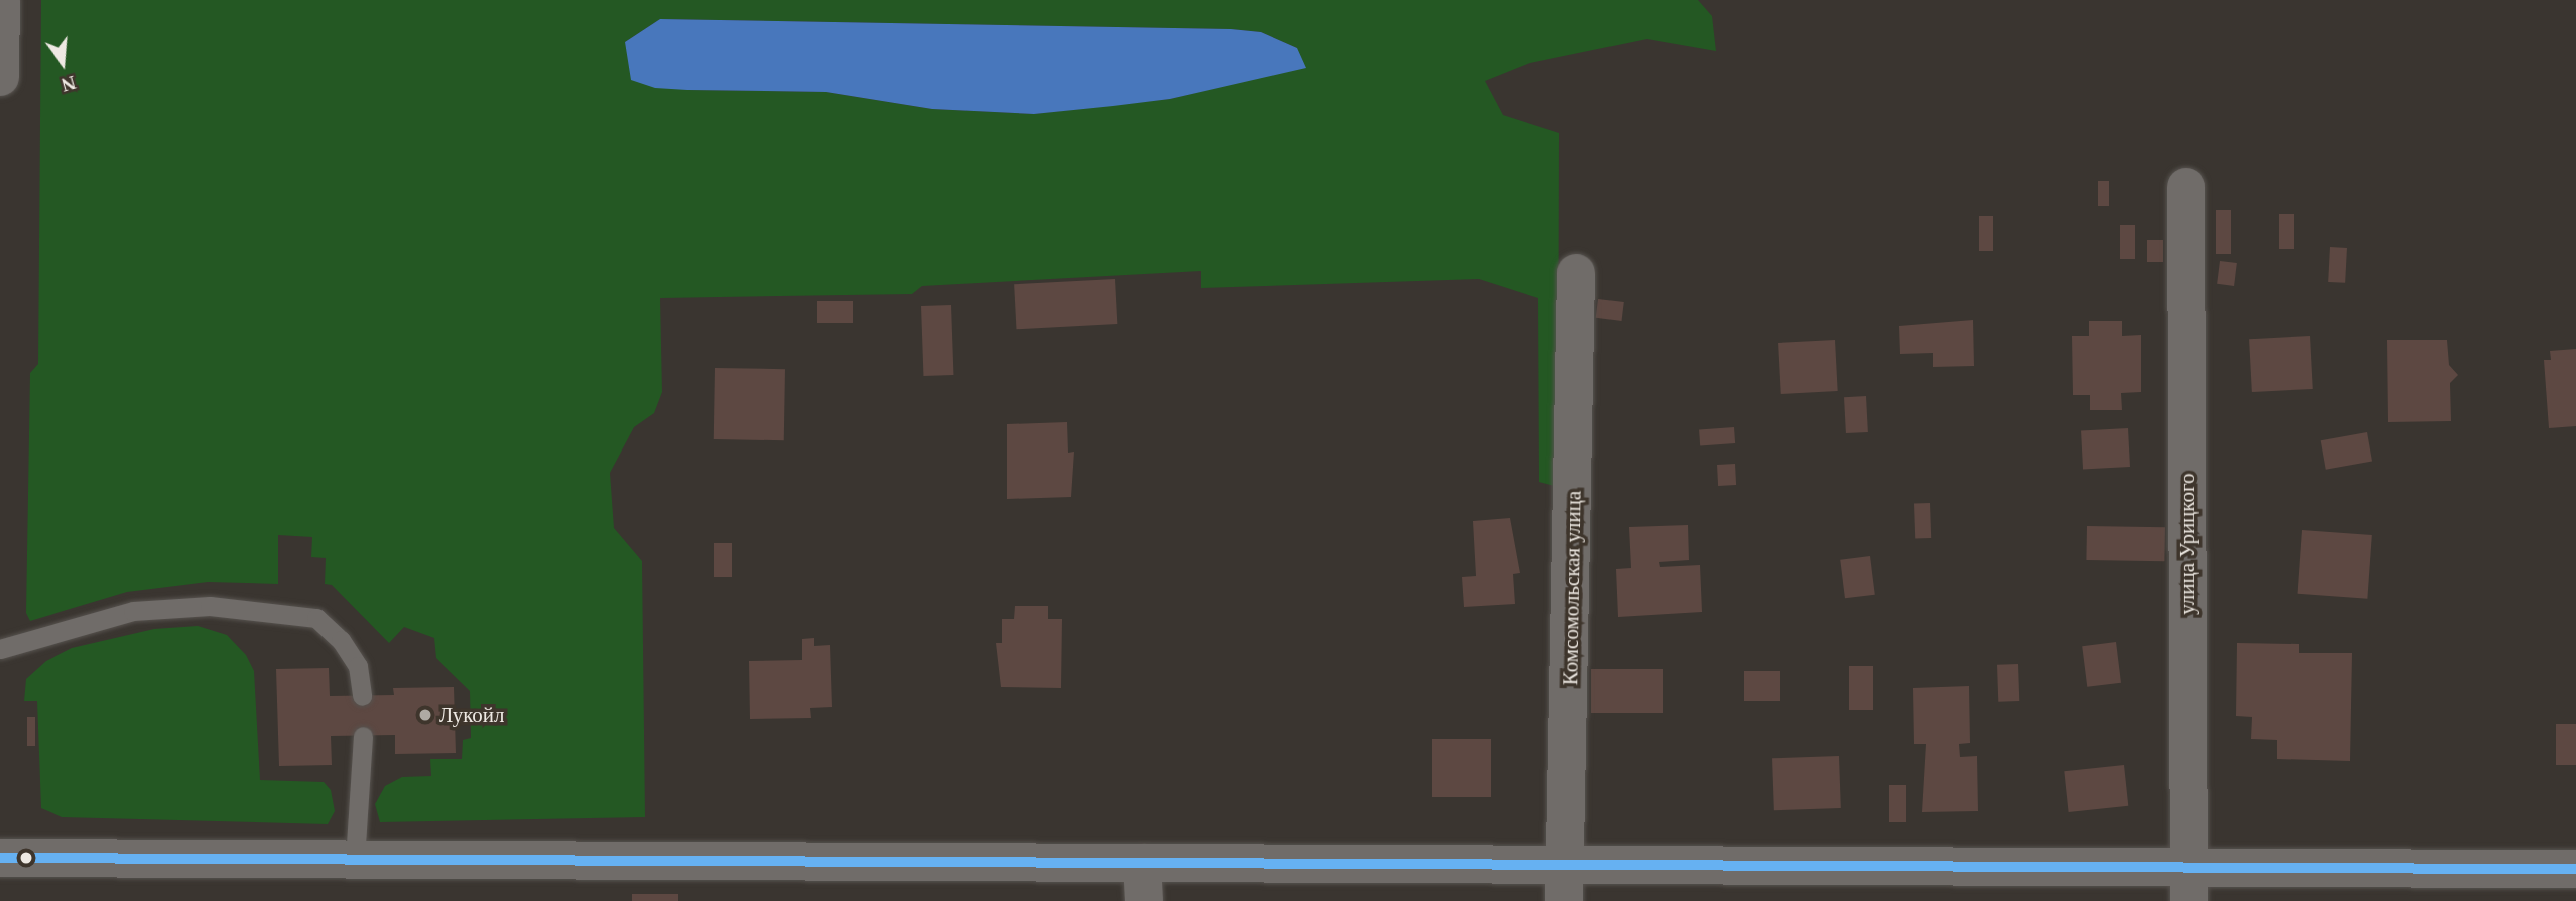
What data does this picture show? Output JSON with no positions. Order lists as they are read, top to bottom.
{
  "streets": {
    "street": ["улица Урицкого", "Комсомольская улица"]
  },
  "places": ["Лукойл"],
  "north": "bottom"
}
